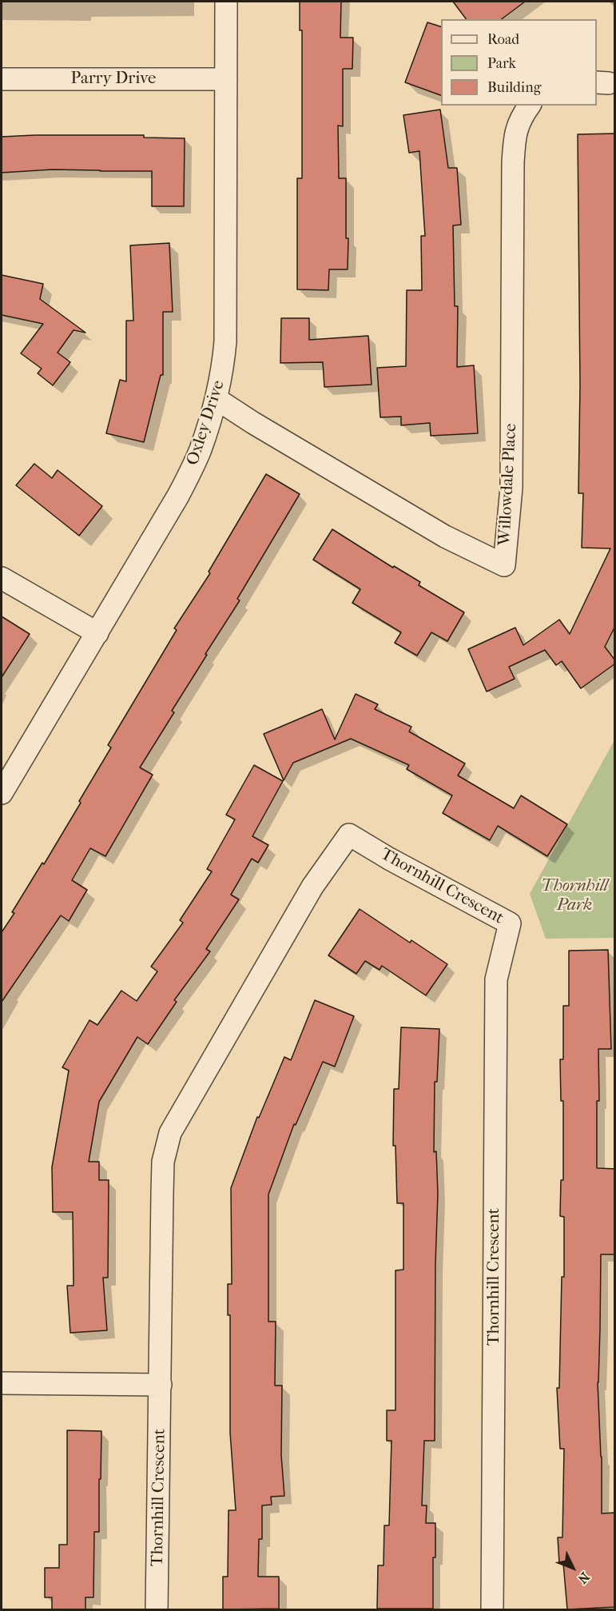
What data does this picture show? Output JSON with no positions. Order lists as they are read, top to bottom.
{
  "streets": {
    "street": [
      "Parry Drive",
      "Oxley Drive",
      "Willowdale Place",
      "Thornhill Crescent"
    ]
  },
  "crossings": [
    ["Parry Drive", "Oxley Drive"],
    ["Oxley Drive", "Willowdale Place"]
  ],
  "parks": ["Thornhill Park"],
  "legend": ["Road", "Park", "Building"],
  "north": "bottom right"
}
